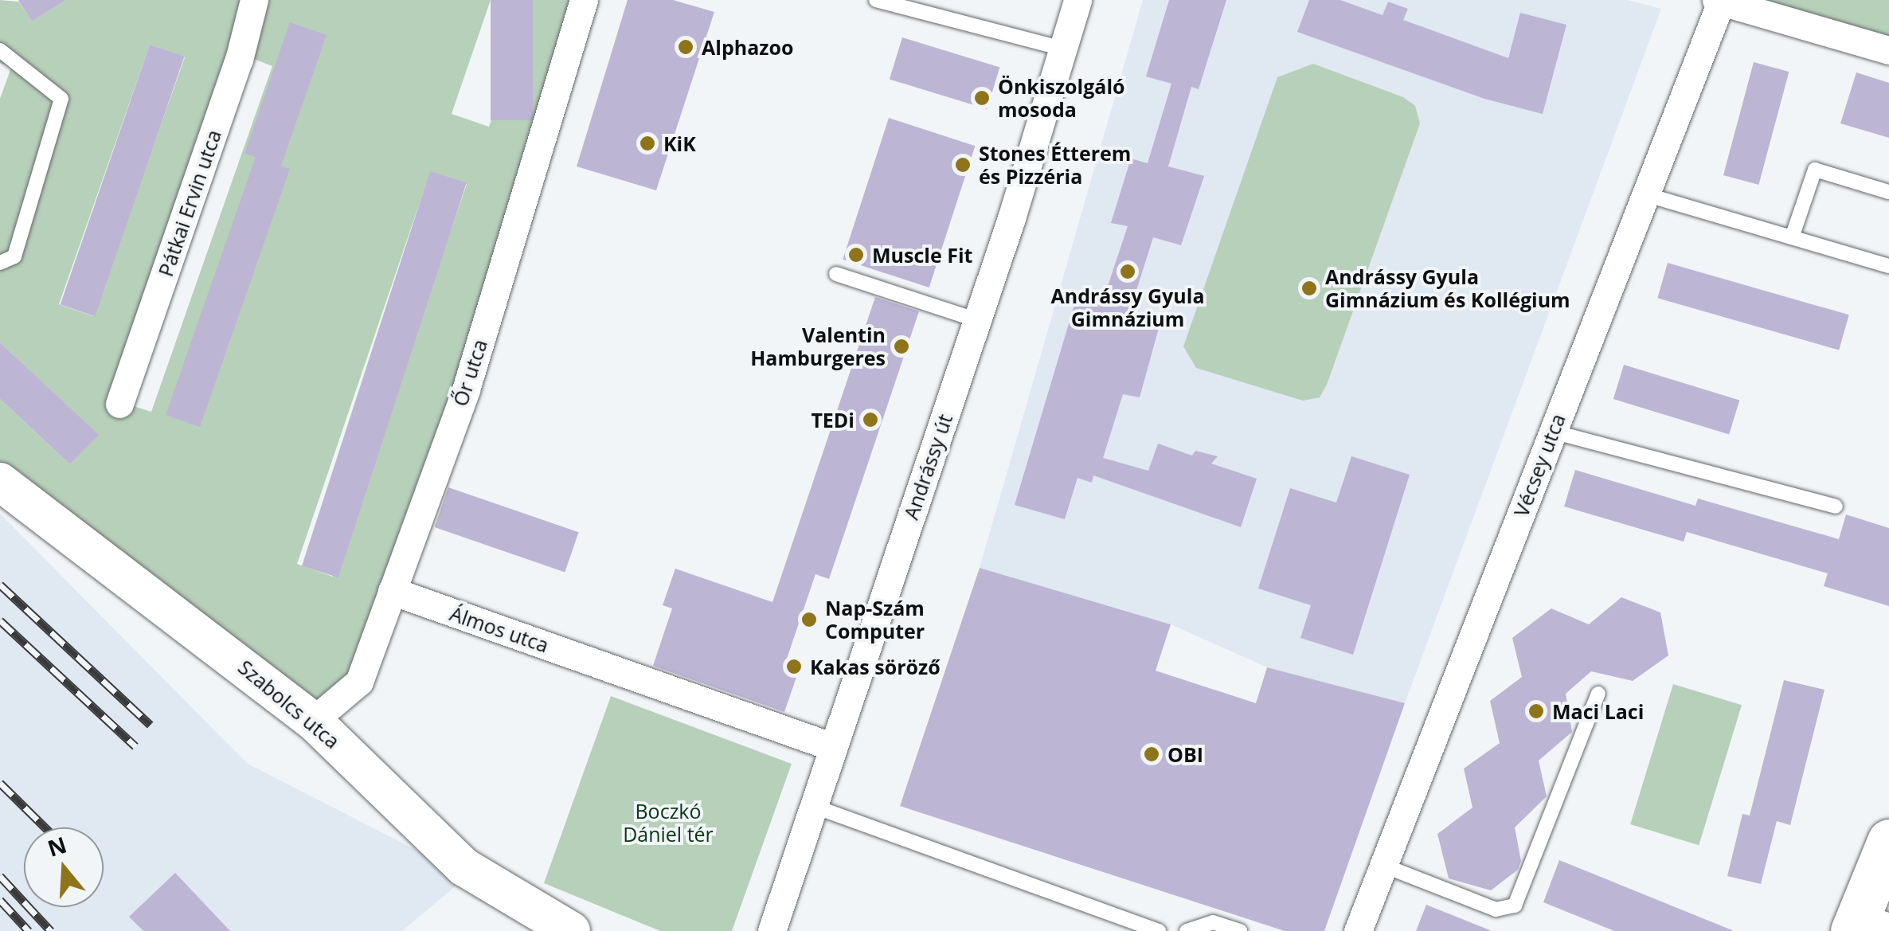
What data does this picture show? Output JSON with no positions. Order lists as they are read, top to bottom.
{
  "streets": {
    "street": [
      "Pátkai Ervin utca",
      "Őr utca",
      "Vécsey utca",
      "Andrássy út",
      "Álmos utca",
      "Szabolcs utca"
    ]
  },
  "crossings": [
    ["Őr utca", "Álmos utca"],
    ["Őr utca", "Szabolcs utca"],
    ["Andrássy út", "Álmos utca"]
  ],
  "parks": ["Boczkó Dániel tér"],
  "places": [
    "Alphazoo",
    "Önkiszolgáló mosoda",
    "KiK",
    "Stones Étterem és Pizzéria",
    "Muscle Fit",
    "Andrássy Gyula Gimnázium",
    "Andrássy Gyula Gimnázium és Kollégium",
    "Valentin Hamburgeres",
    "TEDi",
    "Nap-Szám Computer",
    "Kakas söröző",
    "Maci Laci",
    "OBI"
  ],
  "north": "top"
}
